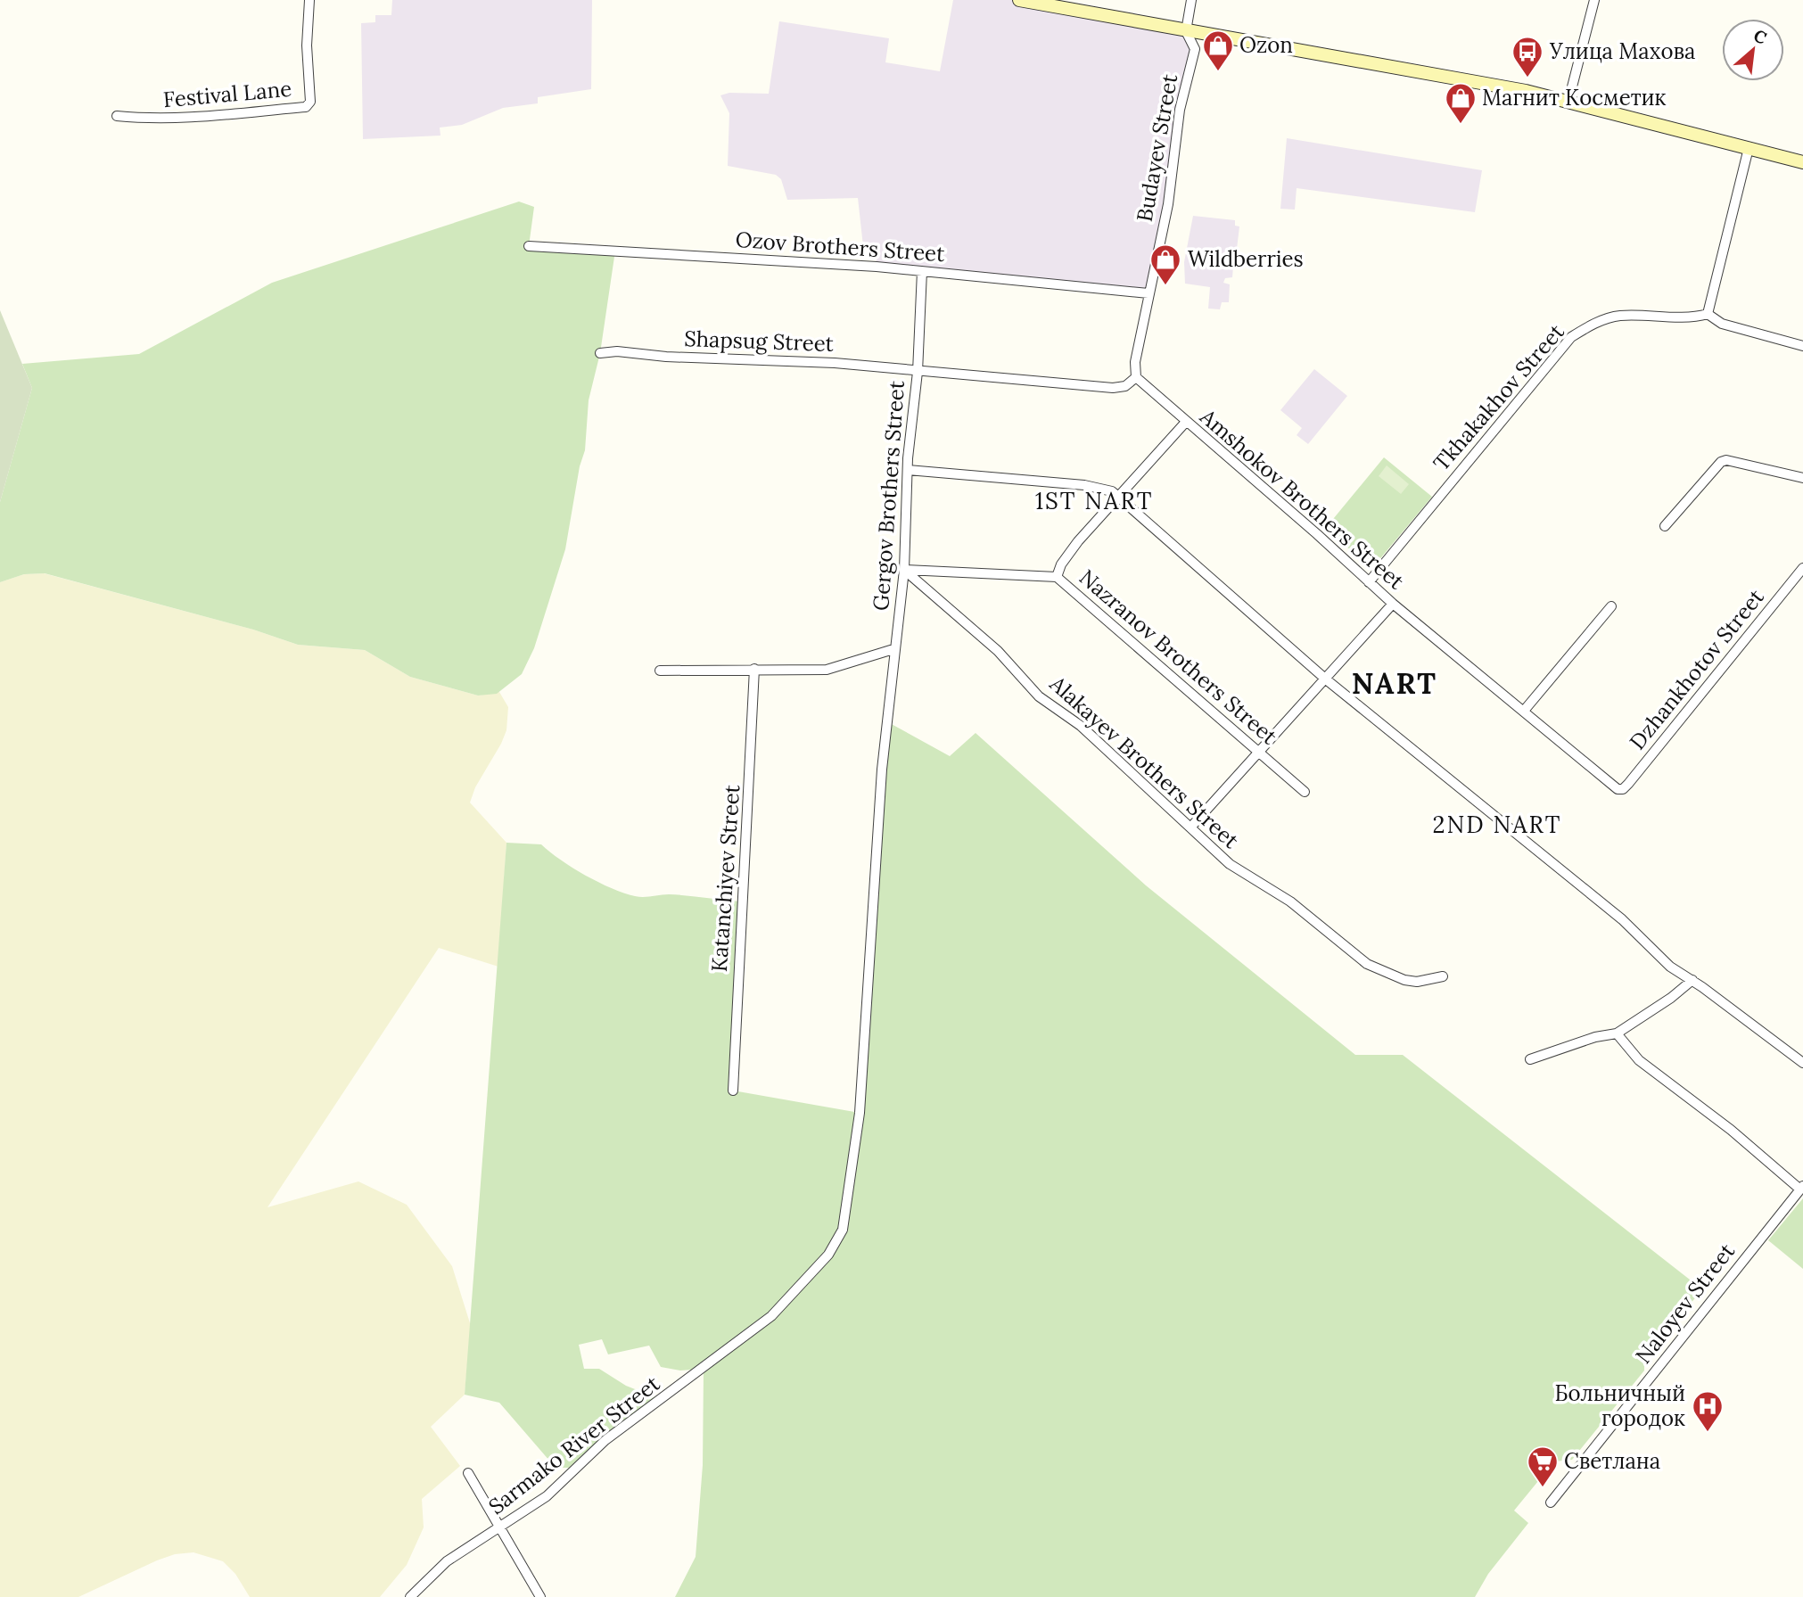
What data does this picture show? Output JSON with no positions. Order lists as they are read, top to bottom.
{
  "streets": {
    "street": [
      "Festival Lane",
      "Budayev Street",
      "Ozov Brothers Street",
      "Shapsug Street",
      "Tkhakakhov Street",
      "Gergov Brothers Street",
      "Amshokov Brothers Street",
      "Nazranov Brothers Street",
      "Dzhankhotov Street",
      "Alakayev Brothers Street",
      "Katanchiyev Street",
      "Naloyev Street",
      "Sarmako River Street"
    ]
  },
  "crossings": [
    ["Budayev Street", "Ozov Brothers Street"],
    ["Budayev Street", "Amshokov Brothers Street"],
    ["Ozov Brothers Street", "Gergov Brothers Street"],
    ["Shapsug Street", "Gergov Brothers Street"],
    ["Tkhakakhov Street", "Amshokov Brothers Street"],
    ["Gergov Brothers Street", "Nazranov Brothers Street"],
    ["Gergov Brothers Street", "Alakayev Brothers Street"],
    ["Gergov Brothers Street", "Sarmako River Street"],
    ["Amshokov Brothers Street", "Dzhankhotov Street"],
    ["Nazranov Brothers Street", "Alakayev Brothers Street"]
  ],
  "districts": ["1ST NART", "NART", "2ND NART"],
  "places": {
    "shop": ["Ozon", "Магнит Косметик", "Wildberries"],
    "bus stop": ["Улица Махова"],
    "hospital": ["Больничный городок"],
    "supermarket": ["Светлана"]
  },
  "north": "top right"
}
